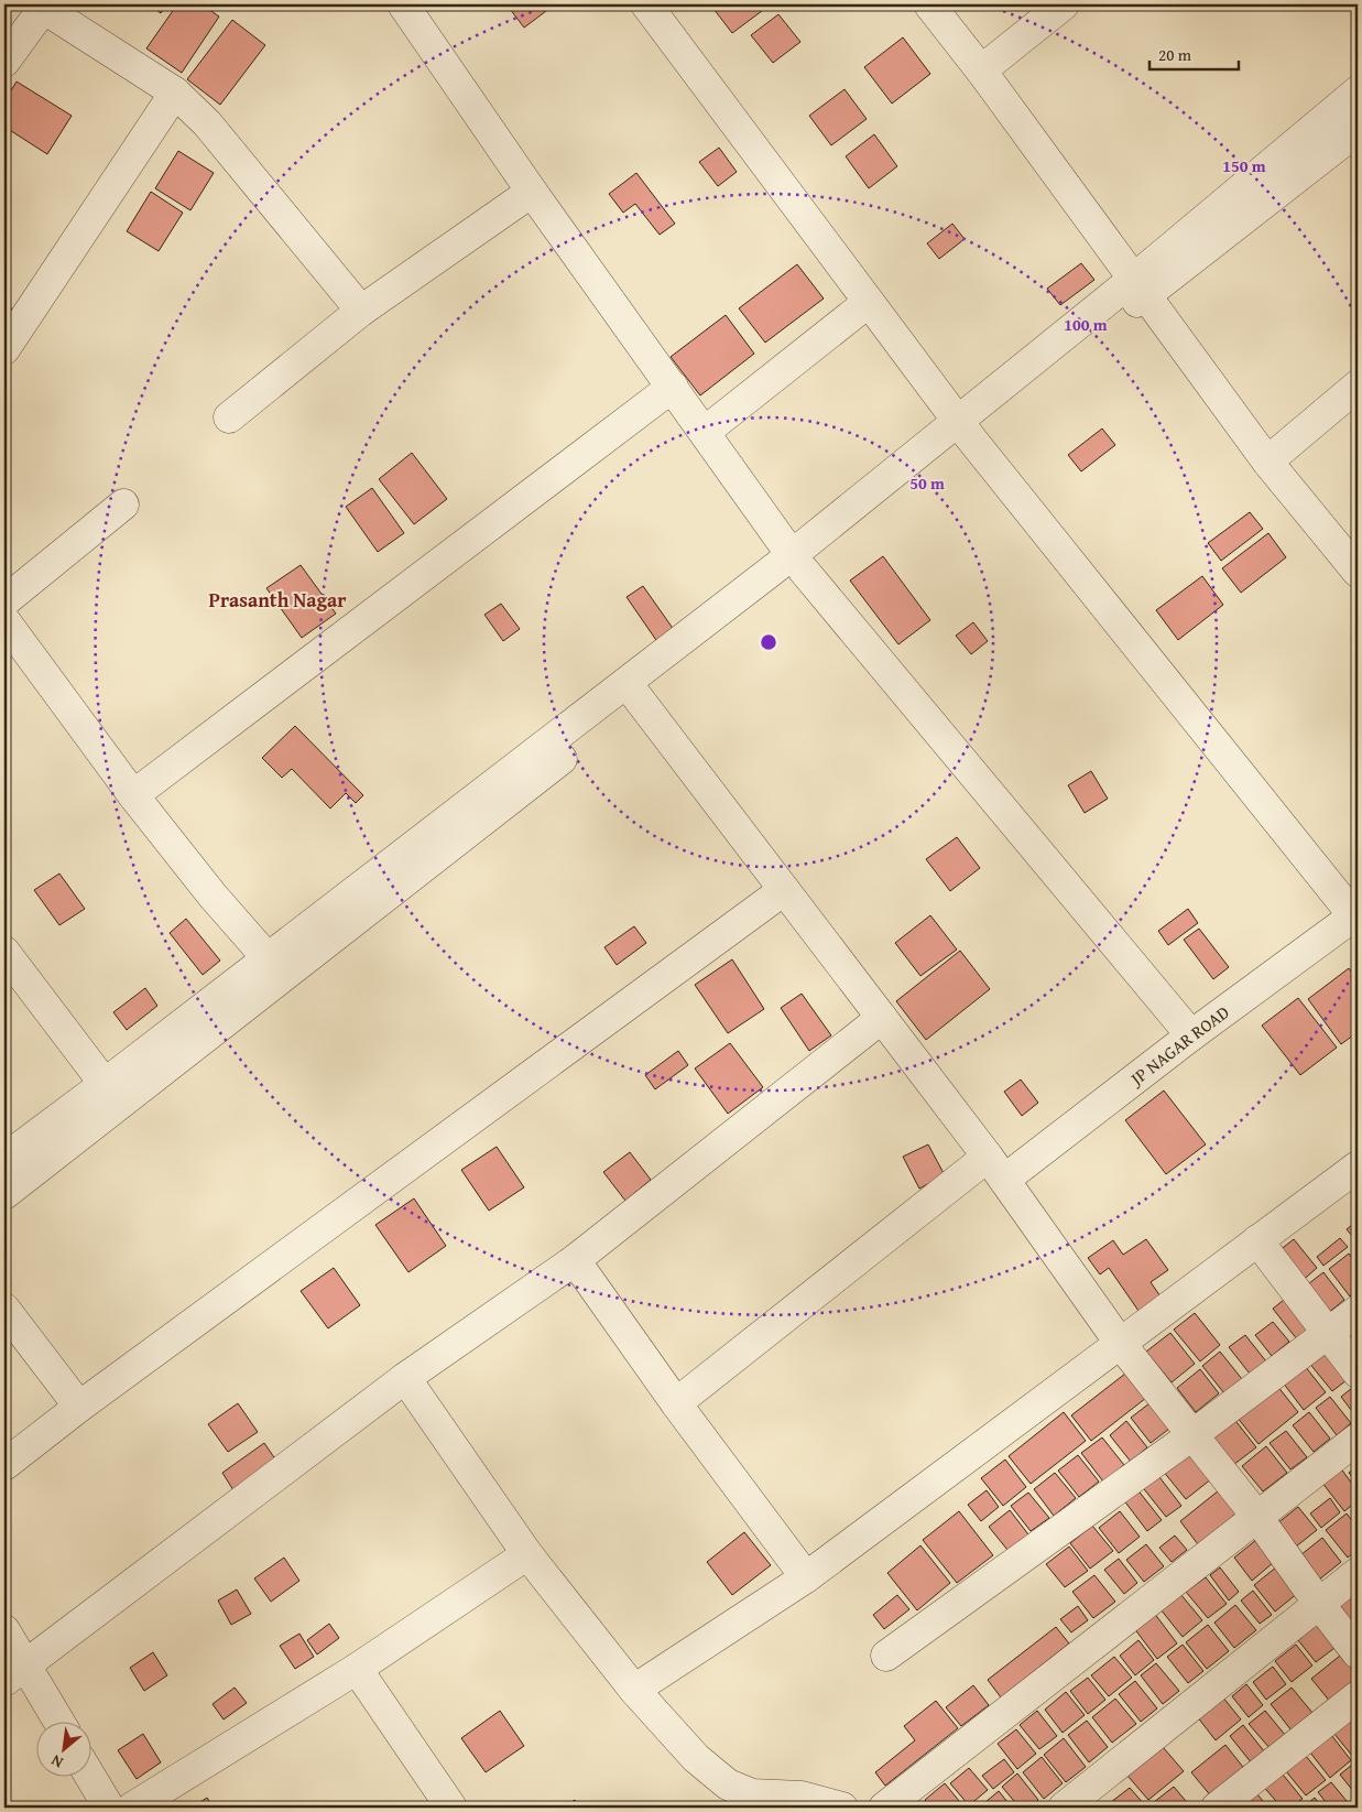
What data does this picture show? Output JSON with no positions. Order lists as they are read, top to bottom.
{
  "streets": {
    "street": ["JP NAGAR ROAD"]
  },
  "districts": ["Prasanth Nagar"],
  "scale_bar": "20 m",
  "north": "bottom left",
  "rings": ["150 m", "100 m", "50 m"]
}
